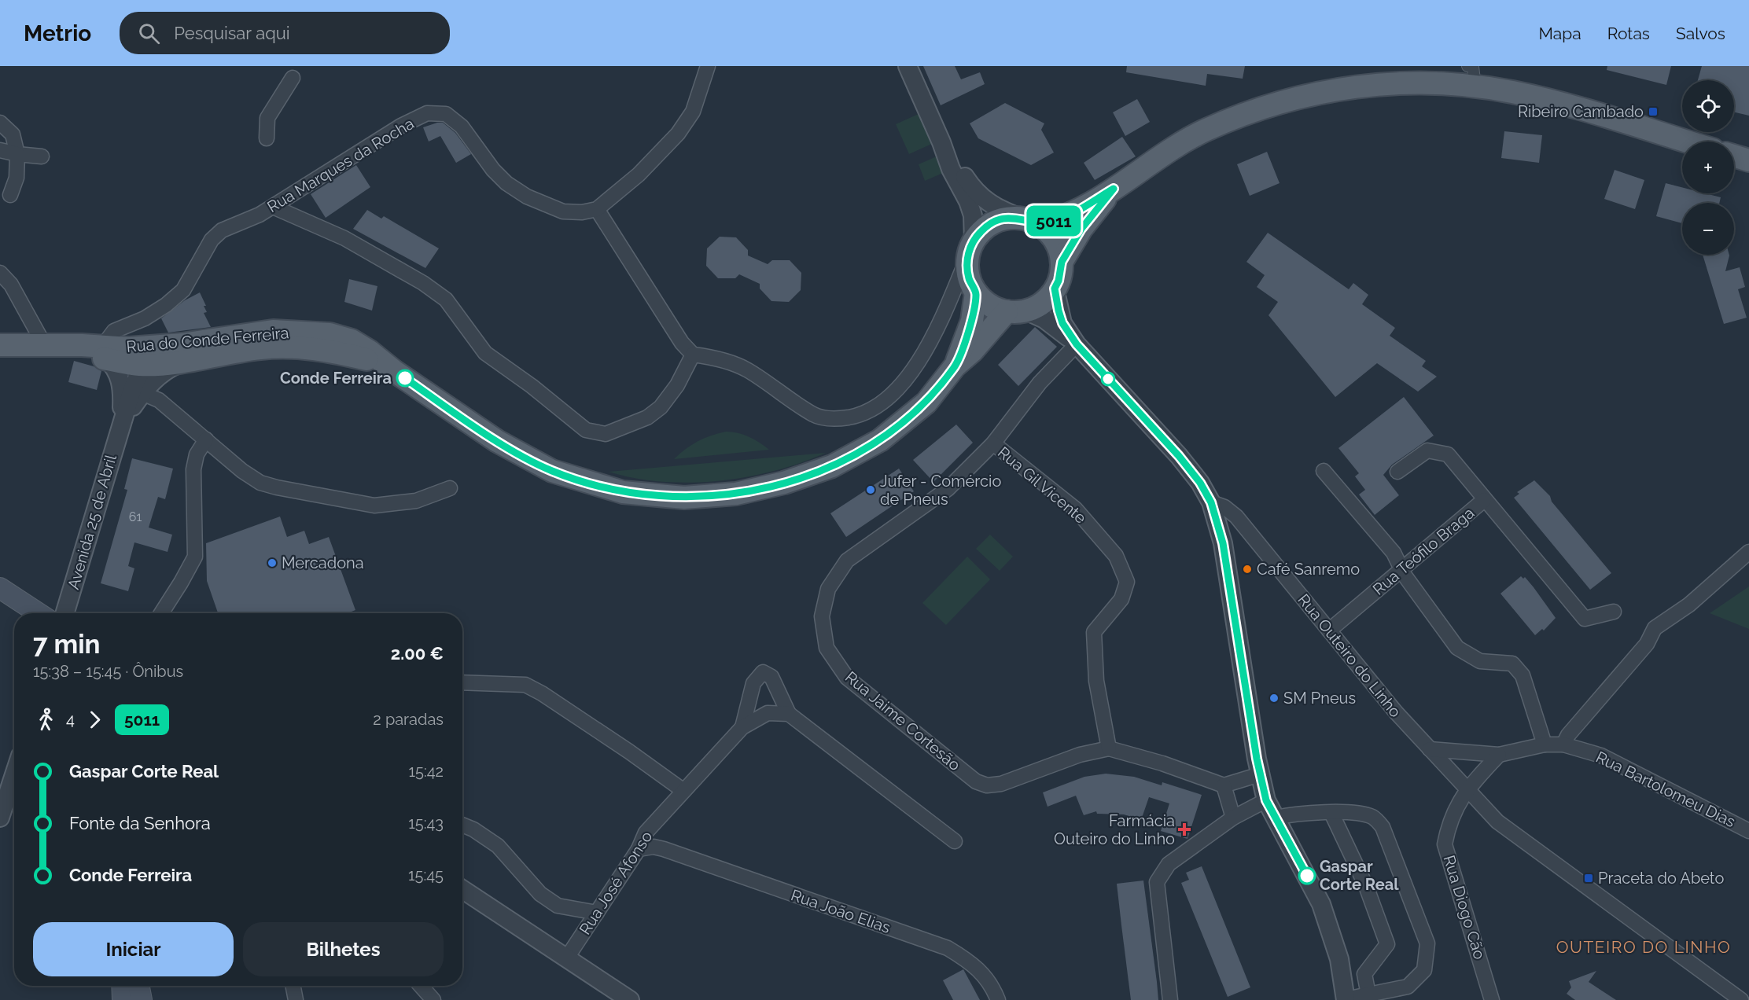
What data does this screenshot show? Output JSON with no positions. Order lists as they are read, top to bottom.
{
  "streets": {
    "main road": ["Rua do Conde Ferreira"],
    "street": [
      "Rua Marques da Rocha",
      "Rua Gil Vicente",
      "Avenida 25 de Abril",
      "Rua Teófilo Braga",
      "Rua Outeiro do Linho",
      "Rua Jaime Cortesão",
      "Rua Bartolomeu Dias",
      "Rua José Afonso",
      "Rua Diogo Cão",
      "Rua João Elias"
    ]
  },
  "crossings": [
    ["Rua Marques da Rocha", "Rua do Conde Ferreira"],
    ["Rua Marques da Rocha", "Avenida 25 de Abril"],
    ["Rua do Conde Ferreira", "Avenida 25 de Abril"],
    ["Rua Gil Vicente", "Rua Jaime Cortesão"],
    ["Rua Teófilo Braga", "Rua Outeiro do Linho"],
    ["Rua Outeiro do Linho", "Rua Bartolomeu Dias"],
    ["Rua Outeiro do Linho", "Rua Diogo Cão"],
    ["Rua Bartolomeu Dias", "Rua Diogo Cão"],
    ["Rua José Afonso", "Rua João Elias"]
  ],
  "districts": ["OUTEIRO DO LINHO"],
  "places": {
    "transit": ["Ribeiro Cambado", "Praceta do Abeto"],
    "other": [
      "Conde Ferreira",
      "Jufer - Comércio de Pneus",
      "Mercadona",
      "Café Sanremo",
      "SM Pneus",
      "Gaspar Corte Real"
    ],
    "health": ["Farmácia Outeiro do Linho"]
  },
  "lines": ["bus line 5011"],
  "house_numbers": ["61"],
  "page": {
    "header": "Metrio",
    "search": "Pesquisar aqui",
    "nav": ["Mapa", "Rotas", "Salvos"],
    "on_map": "5011",
    "map_buttons": ["+", "−"],
    "heading": ["7 min", "15:38 – 15:45 · Ônibus", "2.00 €"],
    "legs": ["4", "5011", "2 paradas"],
    "list": [
      {
        "name": "Gaspar Corte Real",
        "value": "15:42"
      },
      {
        "name": "Fonte da Senhora",
        "value": "15:43"
      },
      {
        "name": "Conde Ferreira",
        "value": "15:45"
      }
    ],
    "buttons": ["Iniciar", "Bilhetes"]
  }
}
